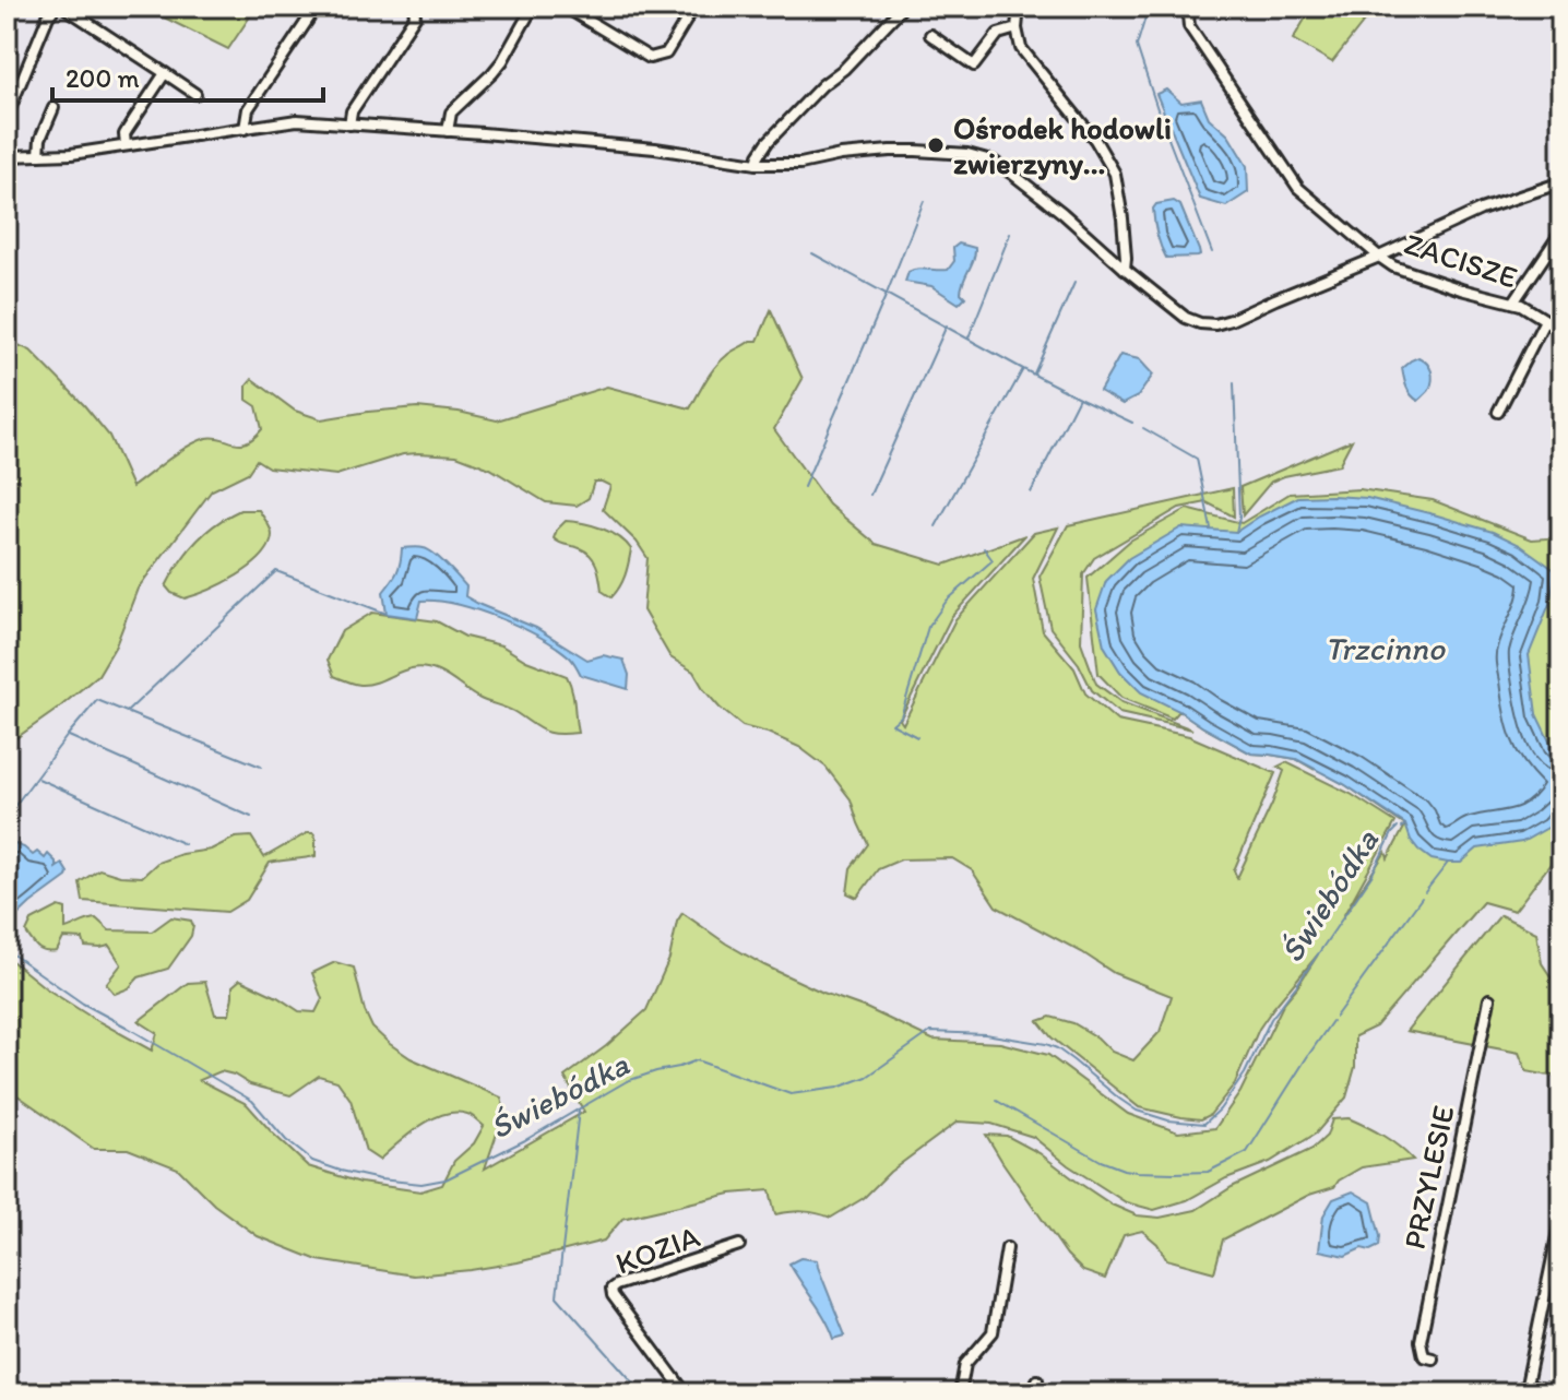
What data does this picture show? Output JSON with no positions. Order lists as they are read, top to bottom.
{
  "streets": {
    "street": ["ZACISZE", "PRZYLESIE", "KOZIA"]
  },
  "water": ["Trzcinno", "Świebódka"],
  "places": ["Ośrodek hodowli zwierzyny..."],
  "scale_bar": "200 m"
}
